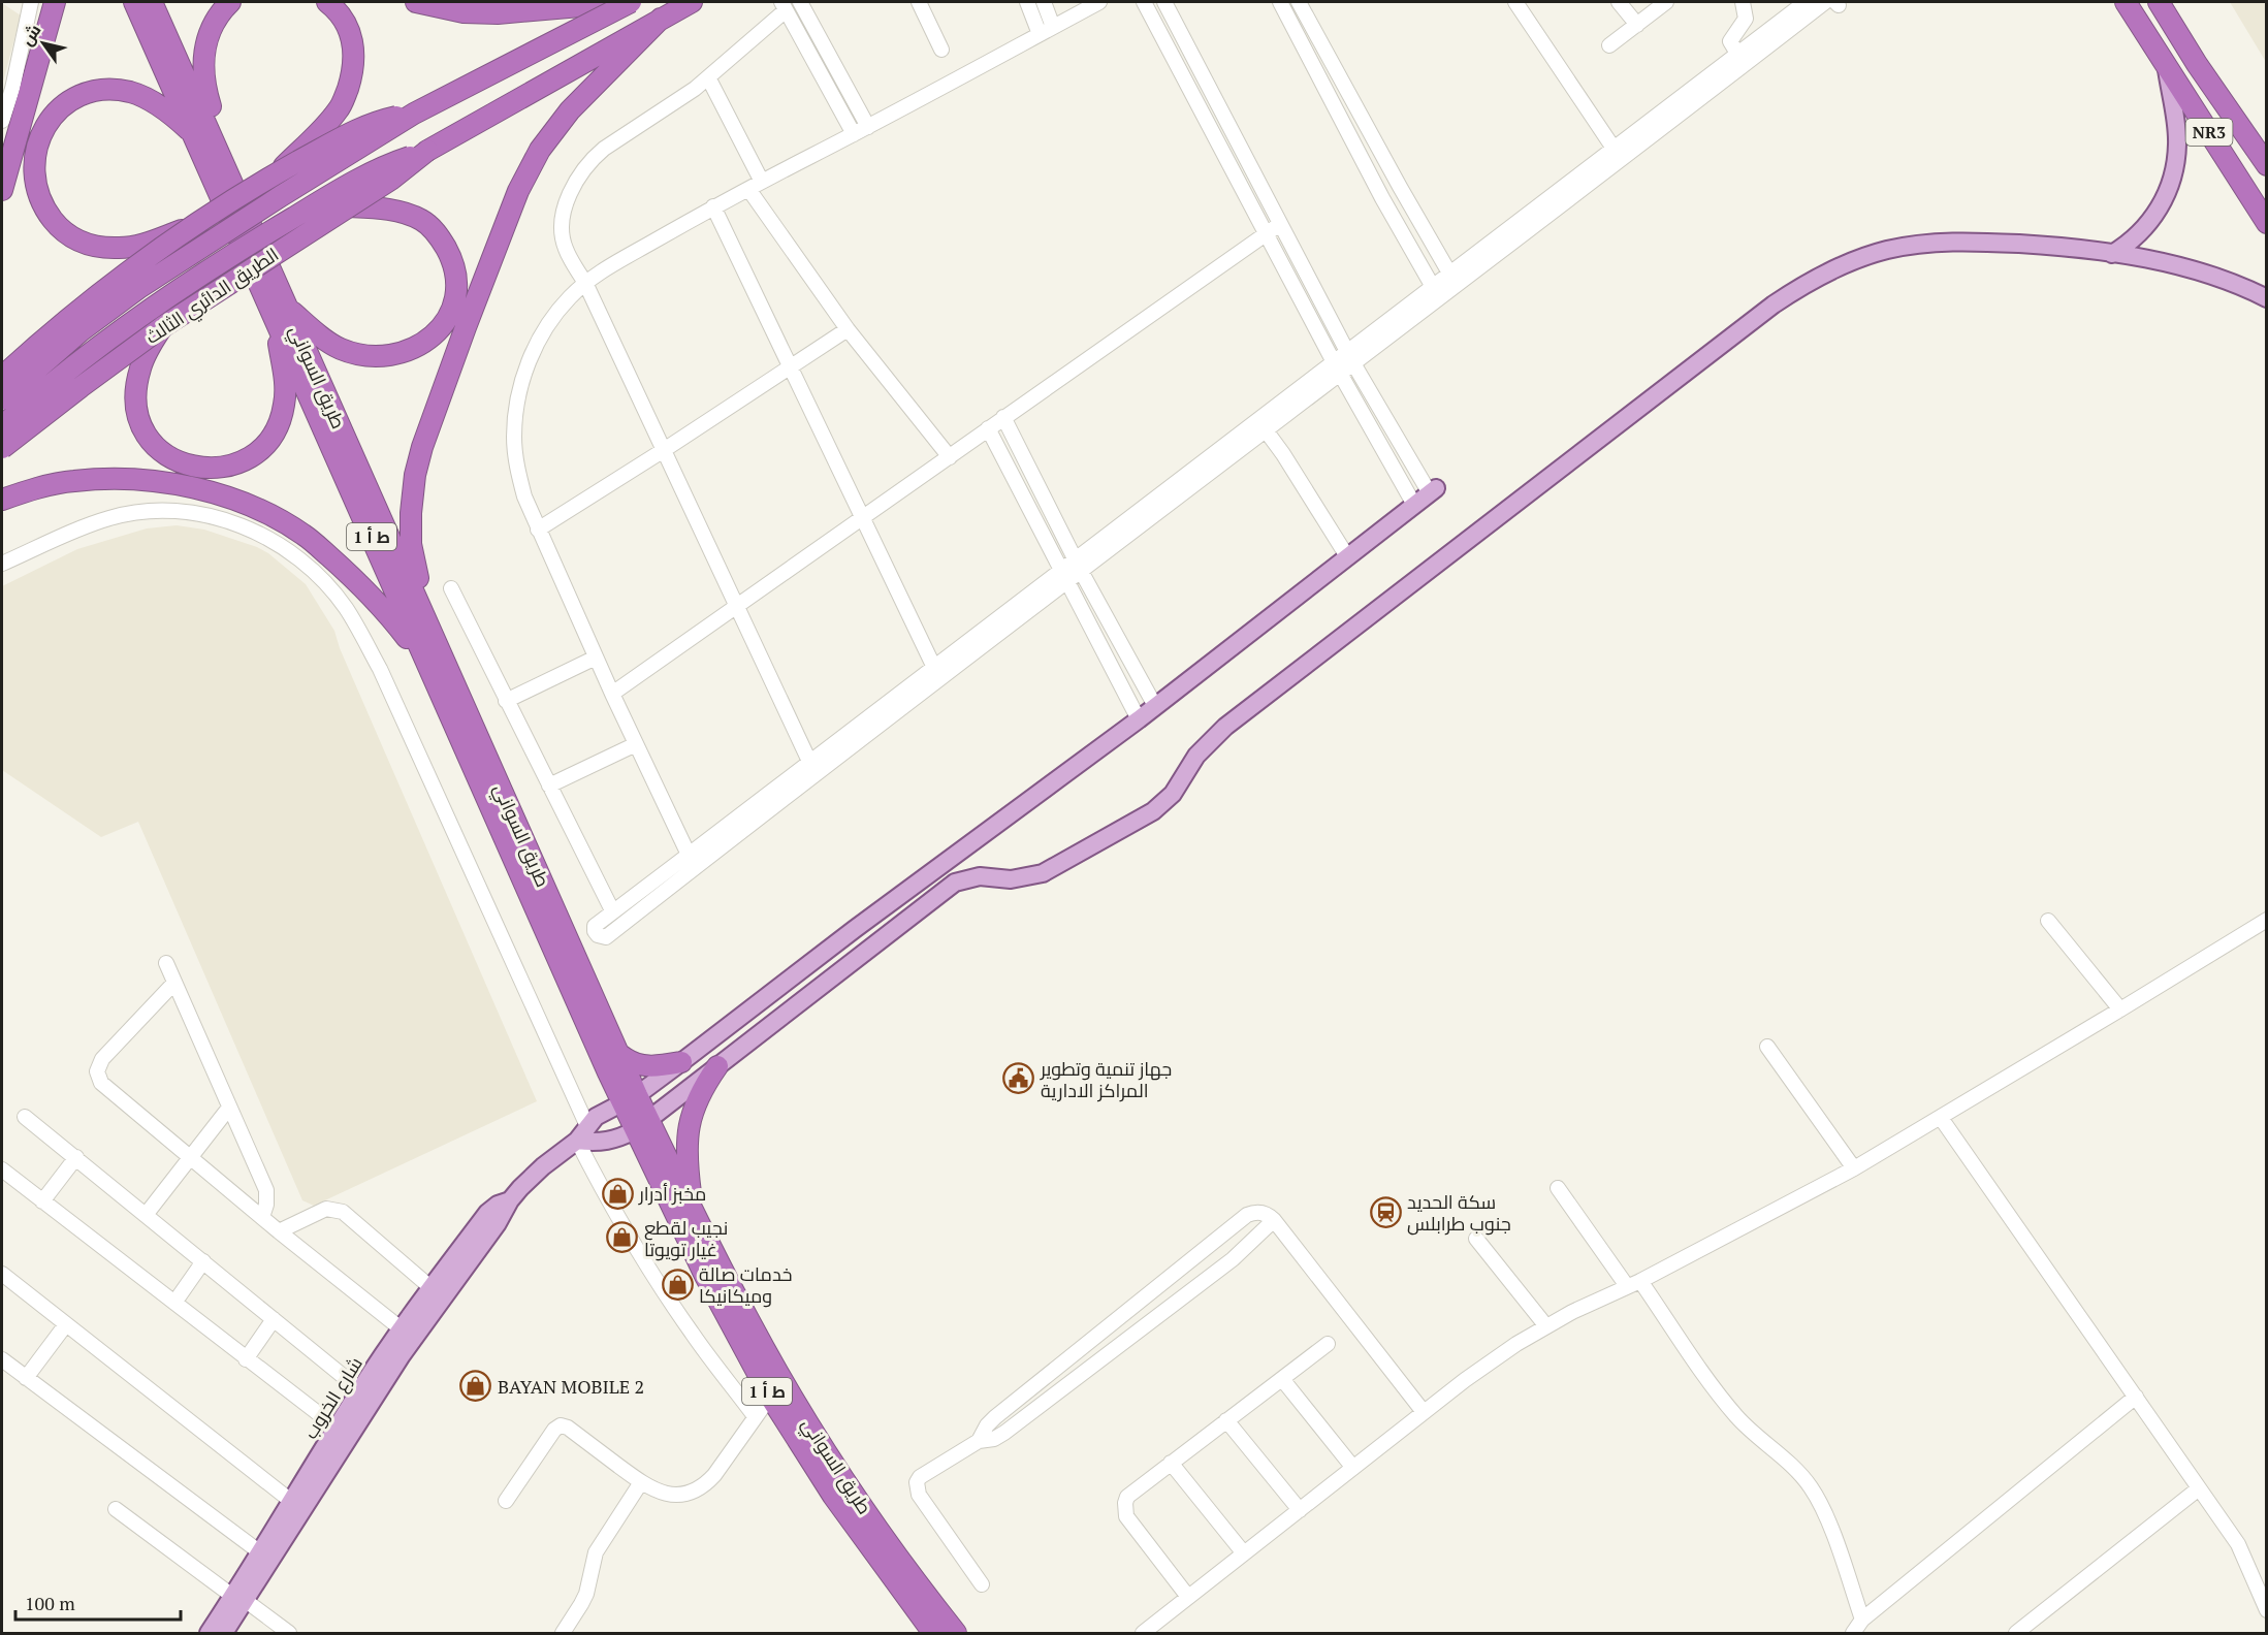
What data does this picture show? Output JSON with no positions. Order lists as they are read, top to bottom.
{
  "streets": {
    "highway": [
      "NR3",
      "الطريق الدائري الثالث",
      "طريق السواني",
      "ط أ 1"
    ],
    "main road": ["شارع الخروب"]
  },
  "crossings": [
    ["طريق السواني", "شارع الخروب"]
  ],
  "places": {
    "public building": ["جهاز تنمية وتطوير المراكز الادارية"],
    "shop": [
      "مخبز أدرار",
      "نجيب لقطع غيار تويوتا",
      "خدمات صالة وميكانيكا",
      "BAYAN MOBILE 2"
    ],
    "station": ["سكة الحديد جنوب طرابلس"]
  },
  "scale_bar": "100 m",
  "north": "top left"
}
